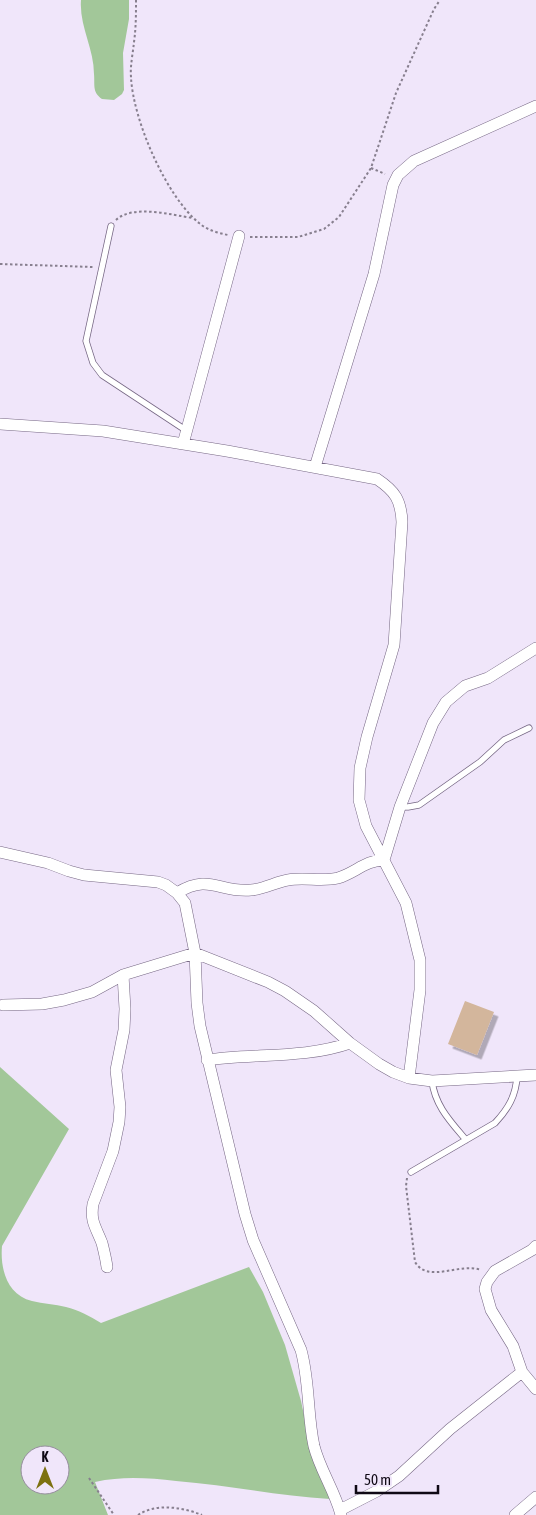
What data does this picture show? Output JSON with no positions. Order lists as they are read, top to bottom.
{
  "scale_bar": "50 m",
  "north": "top"
}
